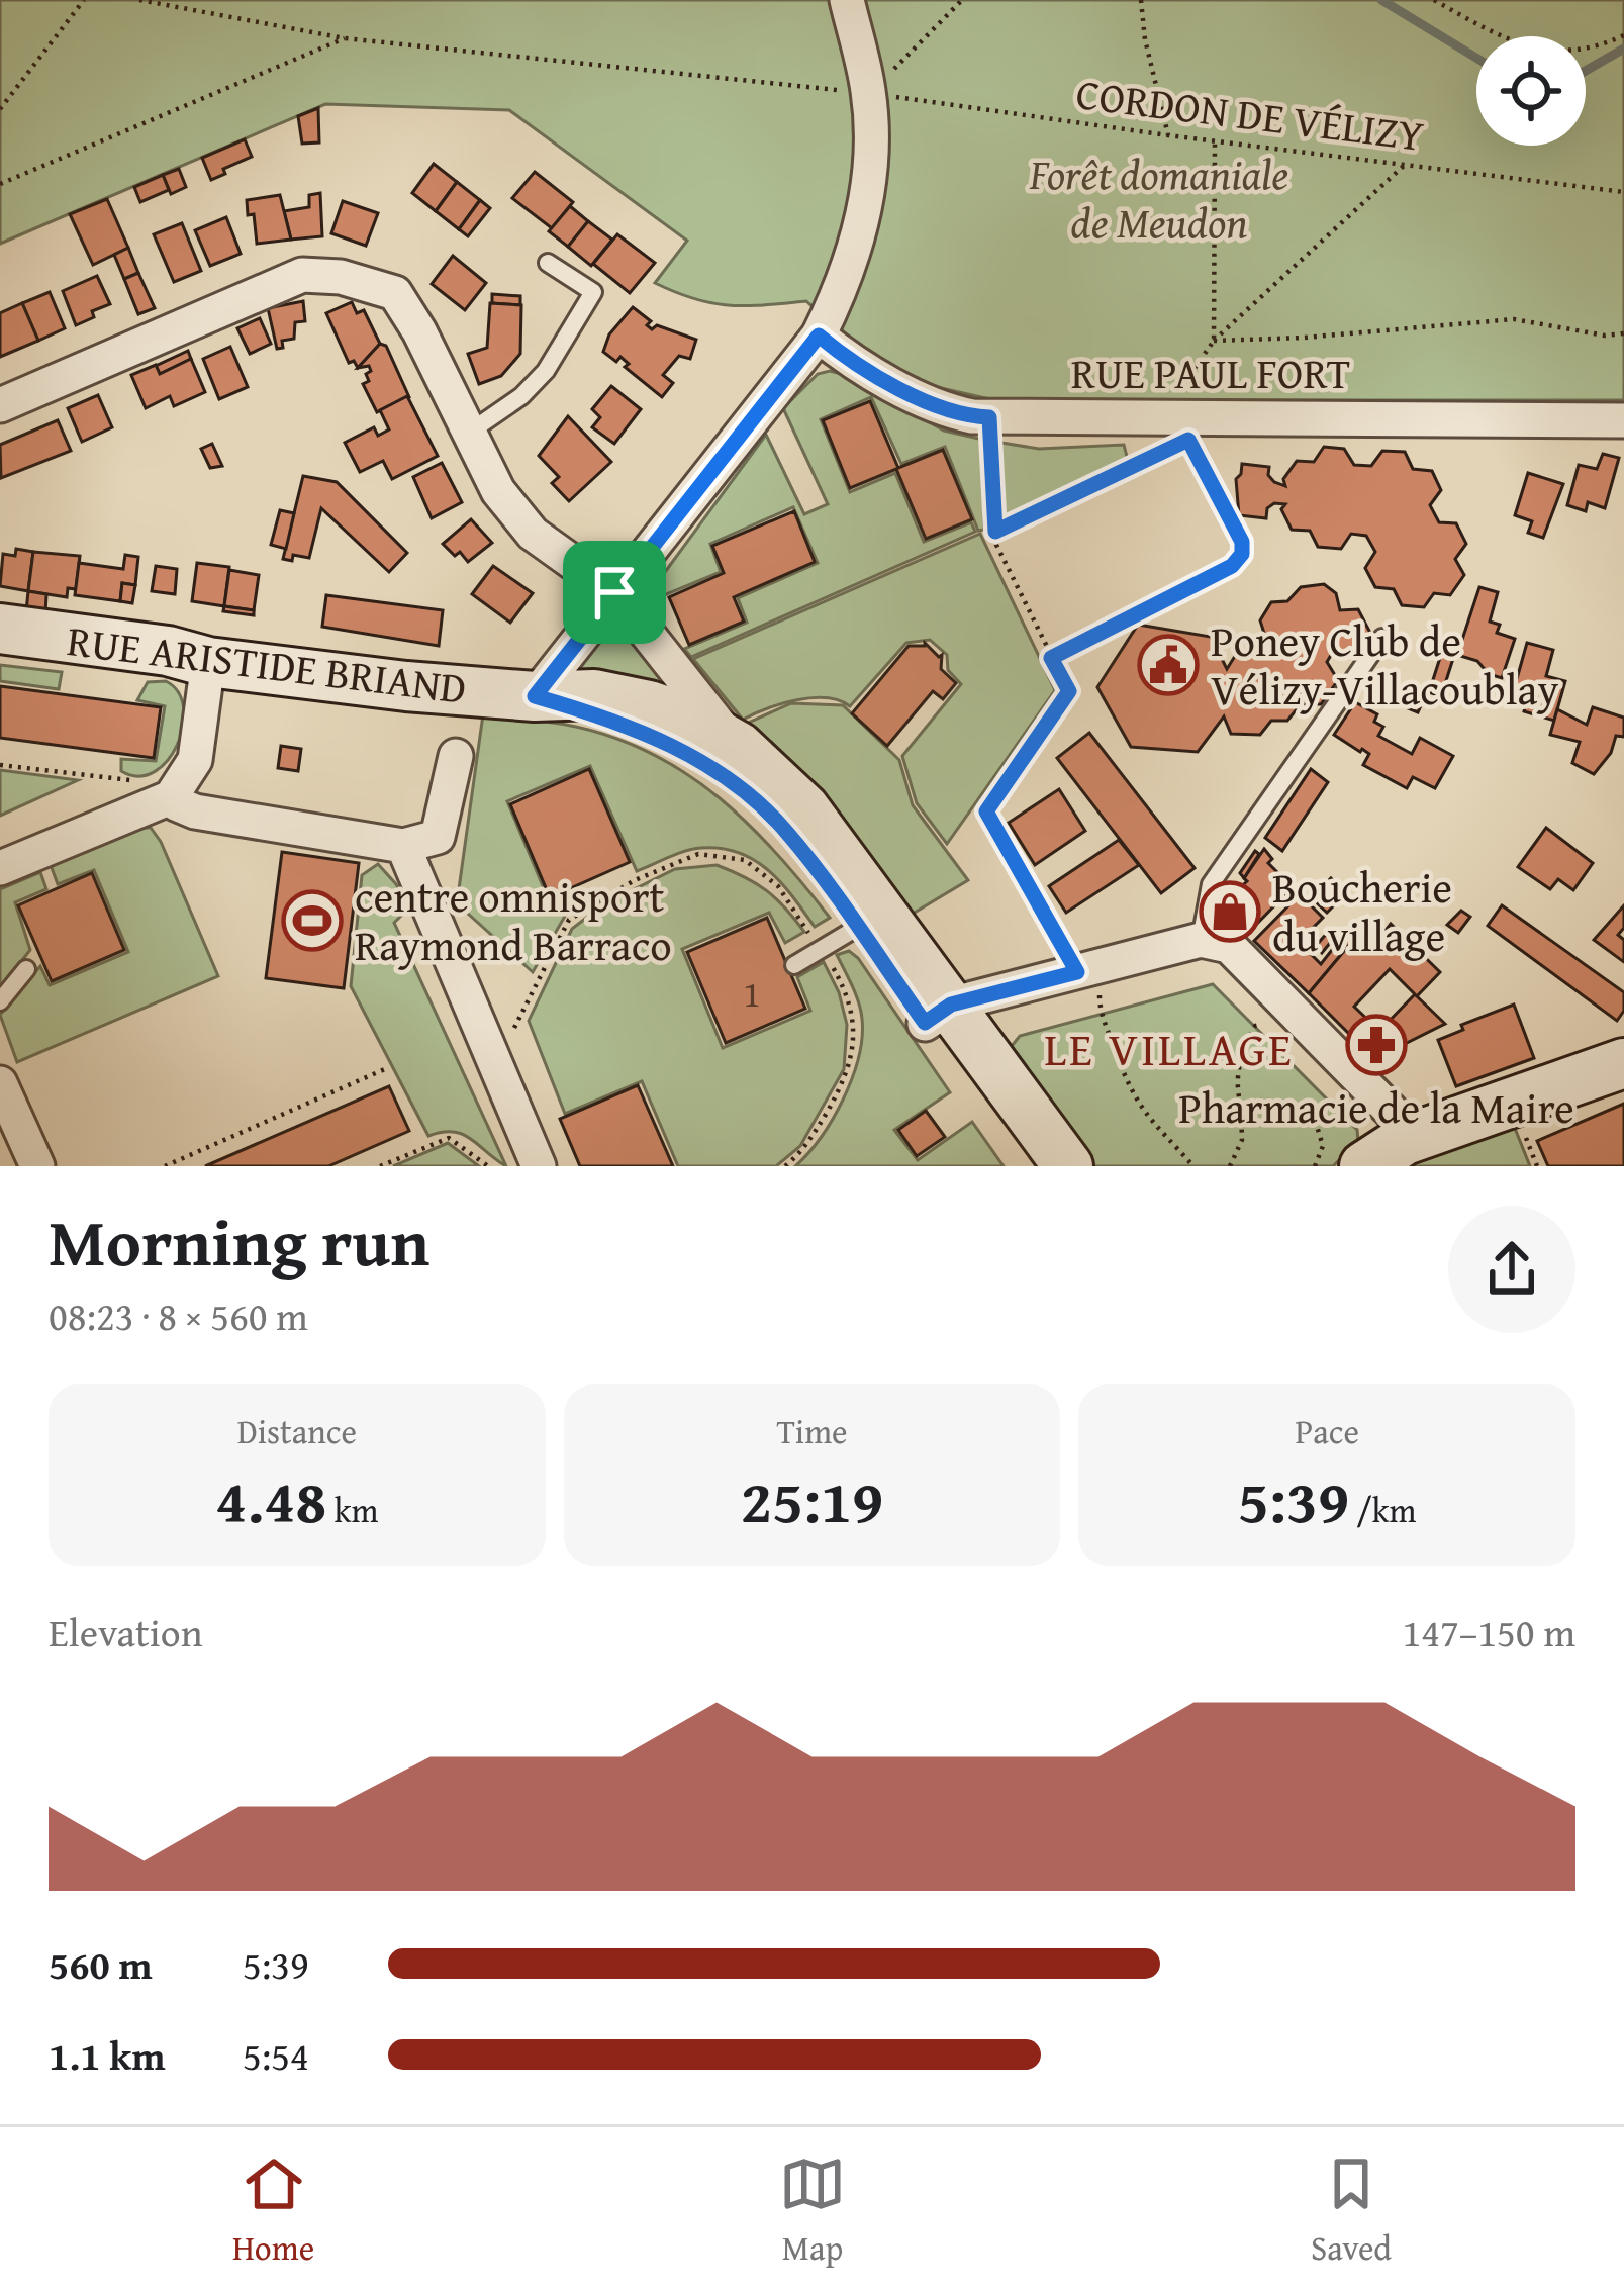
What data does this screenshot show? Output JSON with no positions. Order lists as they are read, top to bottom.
{
  "streets": {
    "street": ["RUE PAUL FORT", "RUE ARISTIDE BRIAND"],
    "path": ["CORDON DE VÉLIZY"]
  },
  "districts": ["LE VILLAGE"],
  "parks": ["Forêt domaniale de Meudon"],
  "places": {
    "public building": ["Poney Club de Vélizy-Villacoublay"],
    "shop": ["Boucherie du village"],
    "sports": ["centre omnisport Raymond Barraco"],
    "pharmacy": ["Pharmacie de la Maire"]
  },
  "house_numbers": ["1"],
  "page": {
    "heading": ["Morning run", "08:23 · 8 × 560 m"],
    "stats": [
      ["Distance", "4.48 km"],
      ["Time", "25:19"],
      ["Pace", "5:39 /km"]
    ],
    "chart": ["Elevation", "147–150 m"],
    "list": [
      {
        "name": "560 m",
        "note": "5:39"
      },
      {
        "name": "1.1 km",
        "note": "5:54"
      }
    ],
    "tabs": ["Home", "Map", "Saved"]
  }
}
